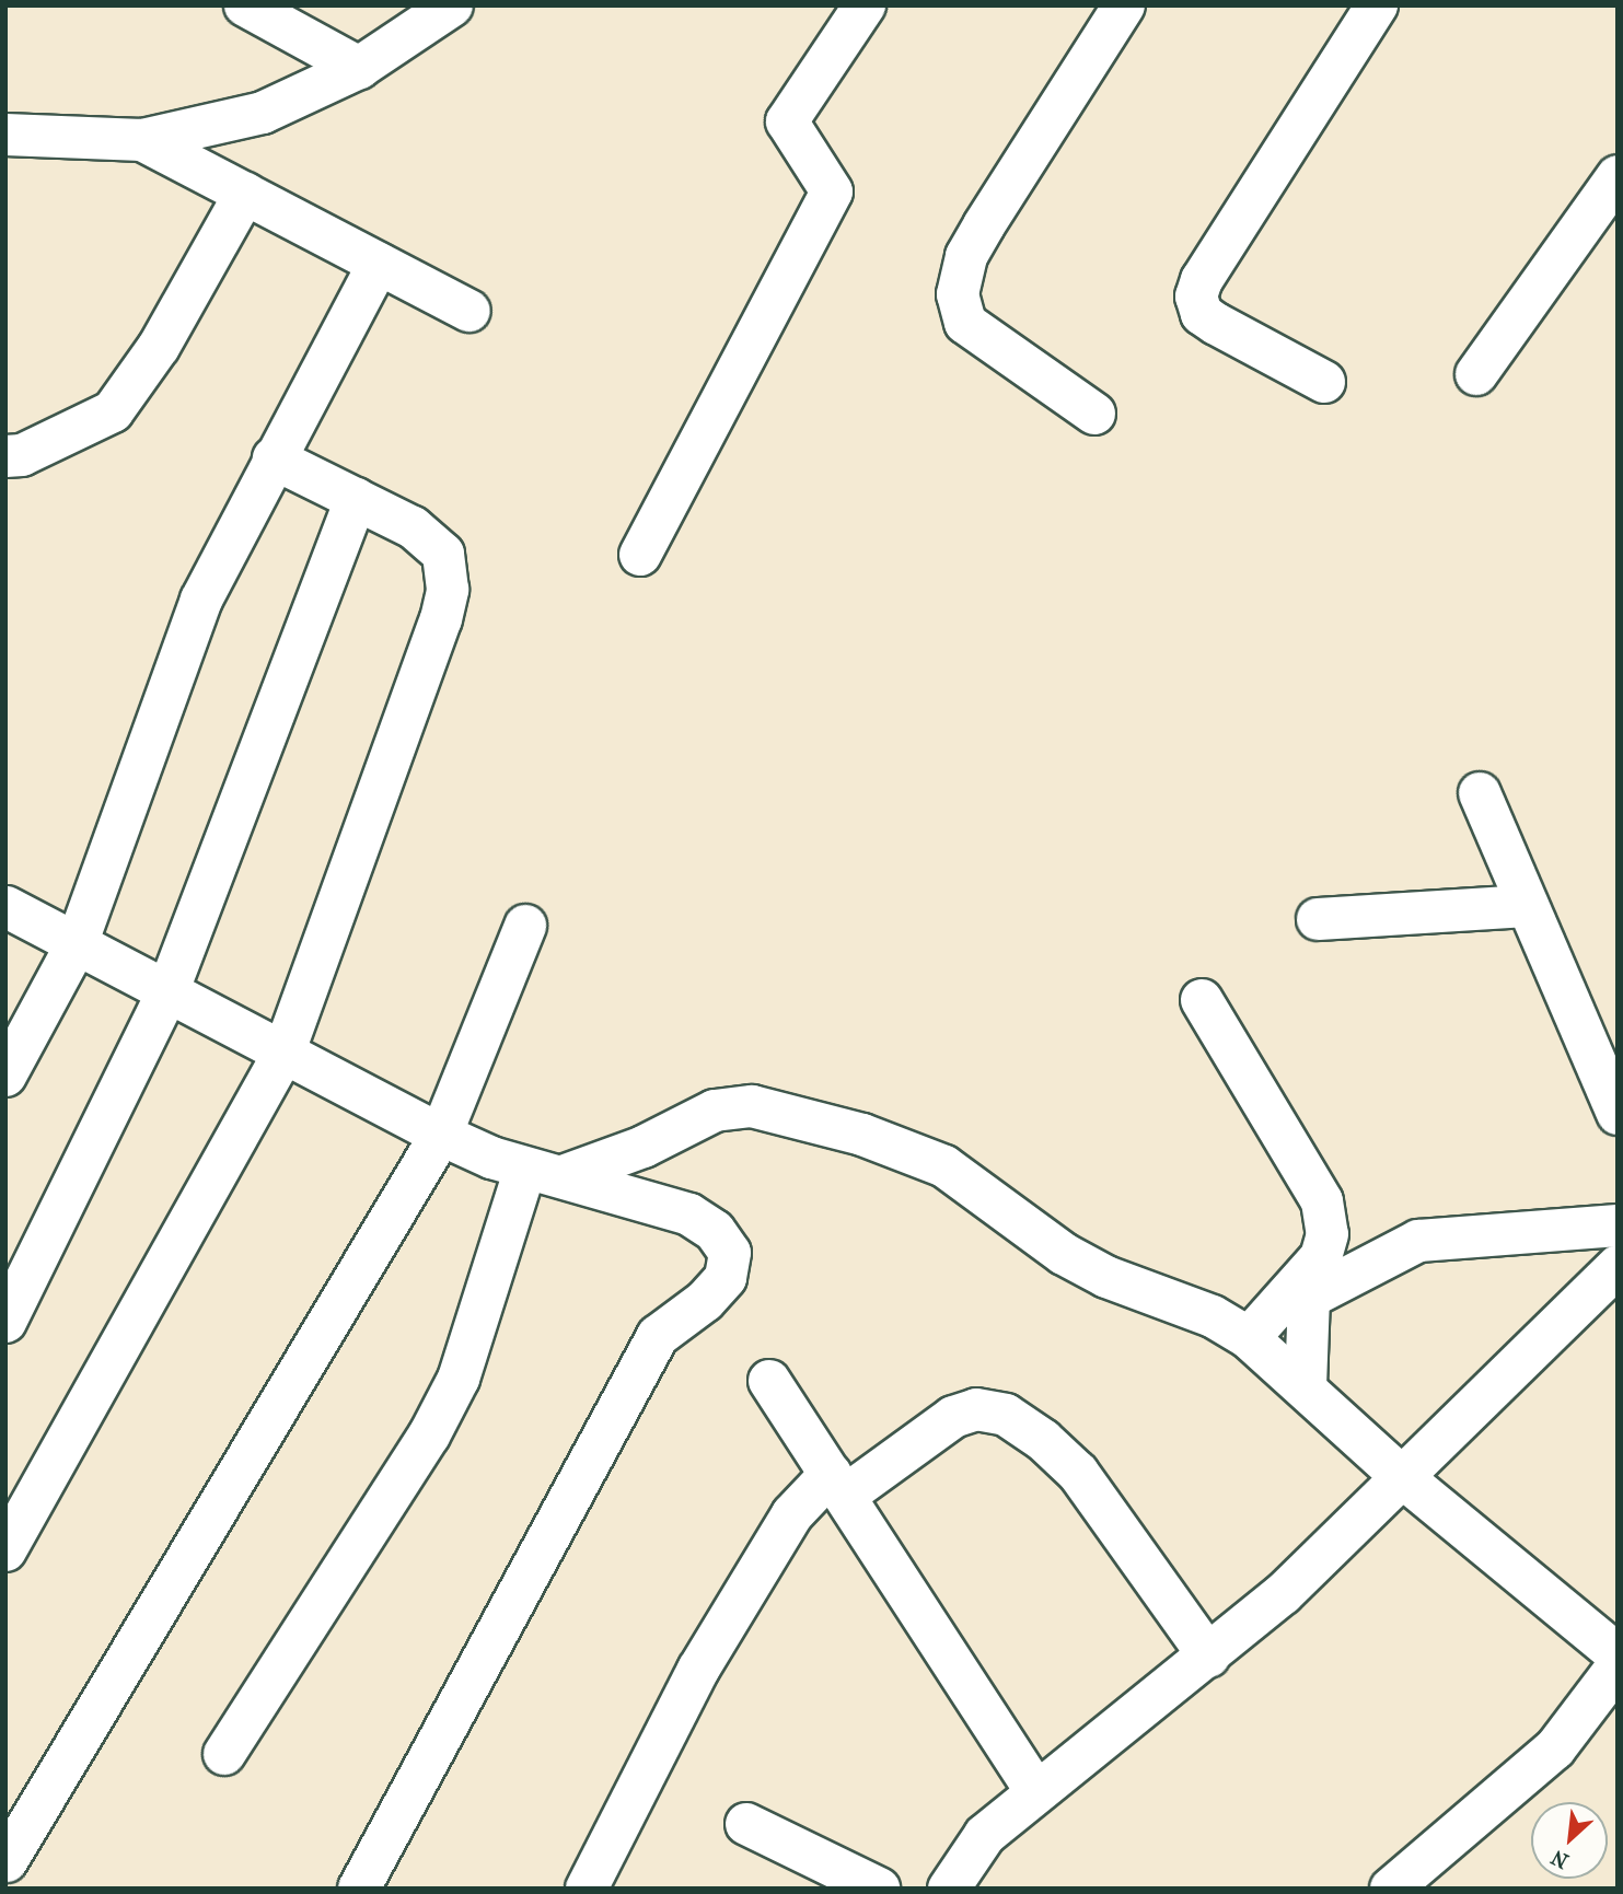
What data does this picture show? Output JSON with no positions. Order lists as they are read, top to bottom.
{
  "north": "bottom left"
}
